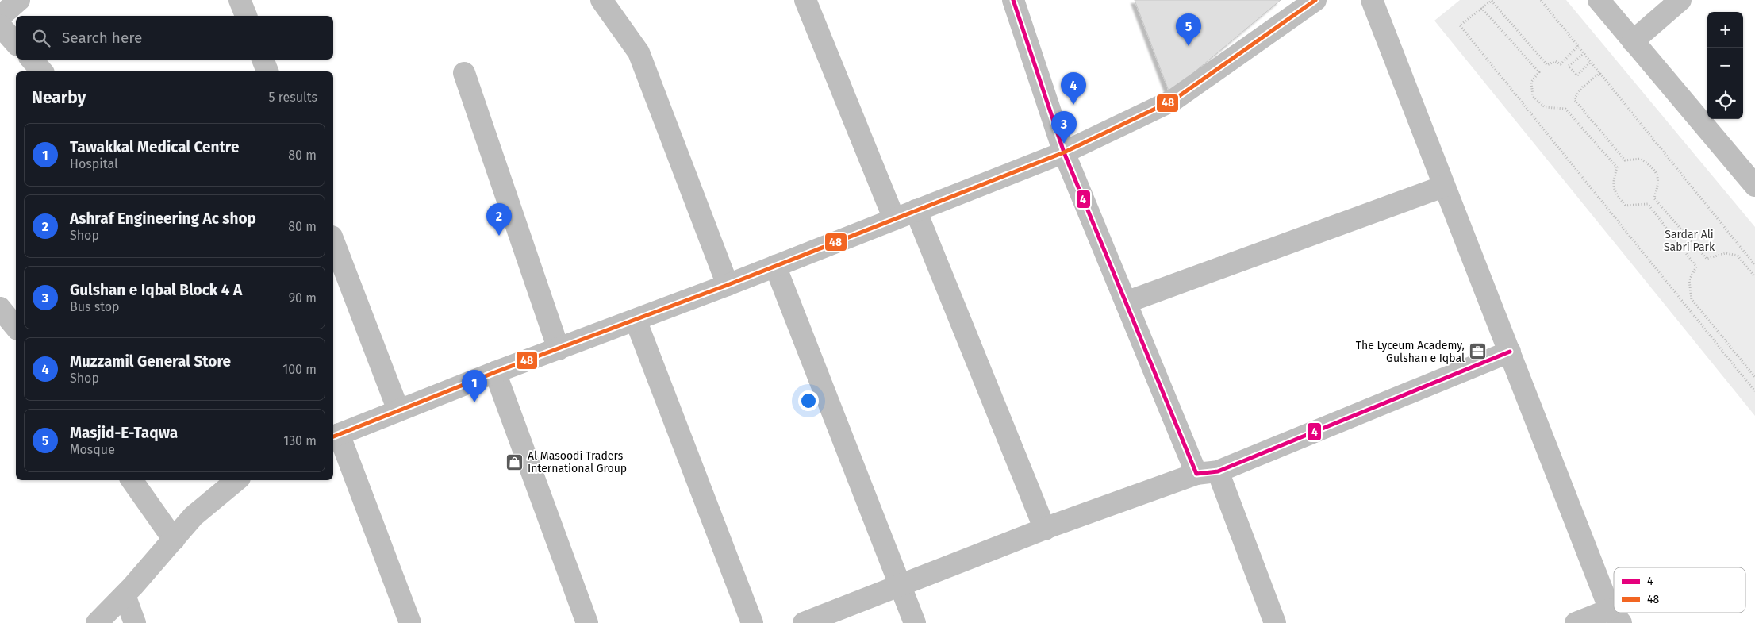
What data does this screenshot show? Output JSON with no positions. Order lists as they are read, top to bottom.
{
  "parks": ["Sardar Ali Sabri Park"],
  "places": {
    "office": ["The Lyceum Academy, Gulshan e Iqbal"],
    "shop": ["Al Masoodi Traders International Group"]
  },
  "lines": ["transit line 4", "transit line 48"],
  "legend": ["4", "48"],
  "page": {
    "map_buttons": ["+", "−"],
    "pins": [
      "5",
      "4",
      "3",
      "2",
      "1"
    ],
    "search": "Search here",
    "heading": ["Nearby", "5 results"],
    "list": [
      {
        "mark": "1",
        "name": "Tawakkal Medical Centre",
        "note": "Hospital",
        "value": "80 m"
      },
      {
        "mark": "2",
        "name": "Ashraf Engineering Ac shop",
        "note": "Shop",
        "value": "80 m"
      },
      {
        "mark": "3",
        "name": "Gulshan e Iqbal Block 4 A",
        "note": "Bus stop",
        "value": "90 m"
      },
      {
        "mark": "4",
        "name": "Muzzamil General Store",
        "note": "Shop",
        "value": "100 m"
      },
      {
        "mark": "5",
        "name": "Masjid-E-Taqwa",
        "note": "Mosque",
        "value": "130 m"
      }
    ]
  }
}
